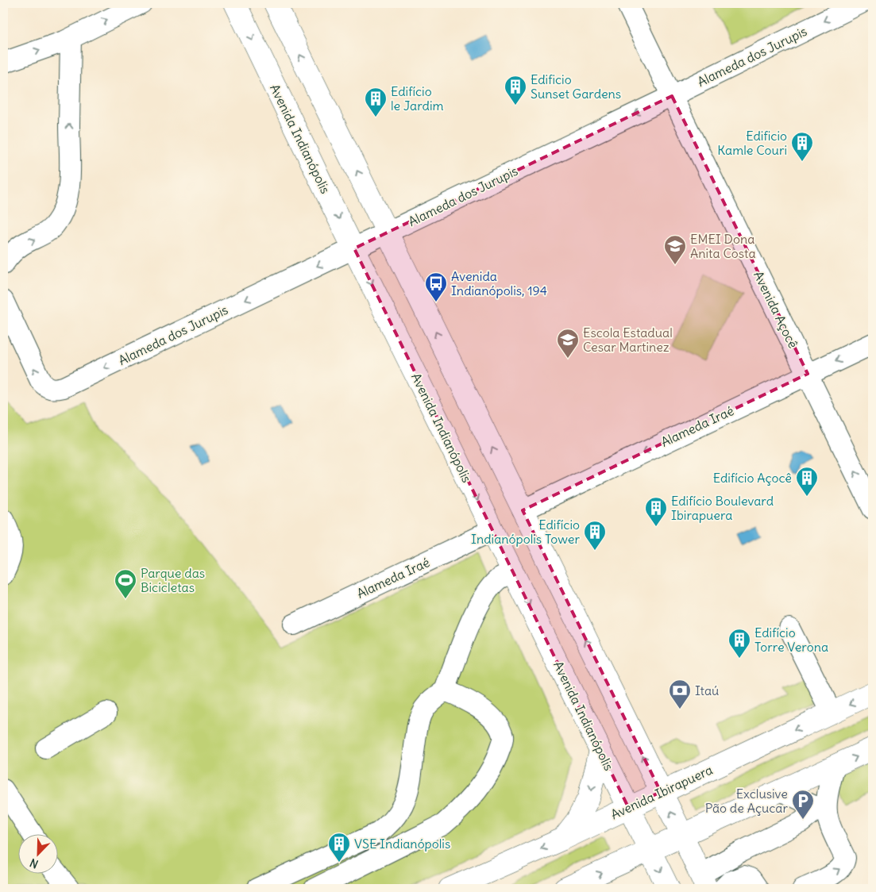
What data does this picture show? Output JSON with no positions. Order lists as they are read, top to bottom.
{
  "streets": {
    "main road": ["Avenida Indianópolis", "Avenida Ibirapuera"],
    "street": ["Alameda dos Jurupis", "Avenida Açocê", "Alameda Iraé"]
  },
  "crossings": [
    ["Alameda dos Jurupis", "Avenida Indianópolis"],
    ["Alameda dos Jurupis", "Avenida Açocê"],
    ["Avenida Indianópolis", "Alameda Iraé"],
    ["Avenida Indianópolis", "Avenida Ibirapuera"],
    ["Avenida Açocê", "Alameda Iraé"]
  ],
  "one_way": ["Alameda dos Jurupis", "Alameda Iraé"],
  "places": {
    "building": [
      "Edificio Sunset Gardens",
      "Edifício le Jardim",
      "Edificio Kamle Couri",
      "Edifício Açocê",
      "Edifício Boulevard Ibirapuera",
      "Edifício Indianópolis Tower",
      "Edifício Torre Verona",
      "VSE Indianópolis"
    ],
    "school or university": ["EMEI Dona Anita Costa", "Escola Estadual Cesar Martinez"],
    "bus stop": ["Avenida Indianópolis, 194"],
    "sports": ["Parque das Bicicletas"],
    "bank": ["Itaú"],
    "parking": ["Exclusive Pão de Açucar"]
  },
  "north": "bottom left"
}
